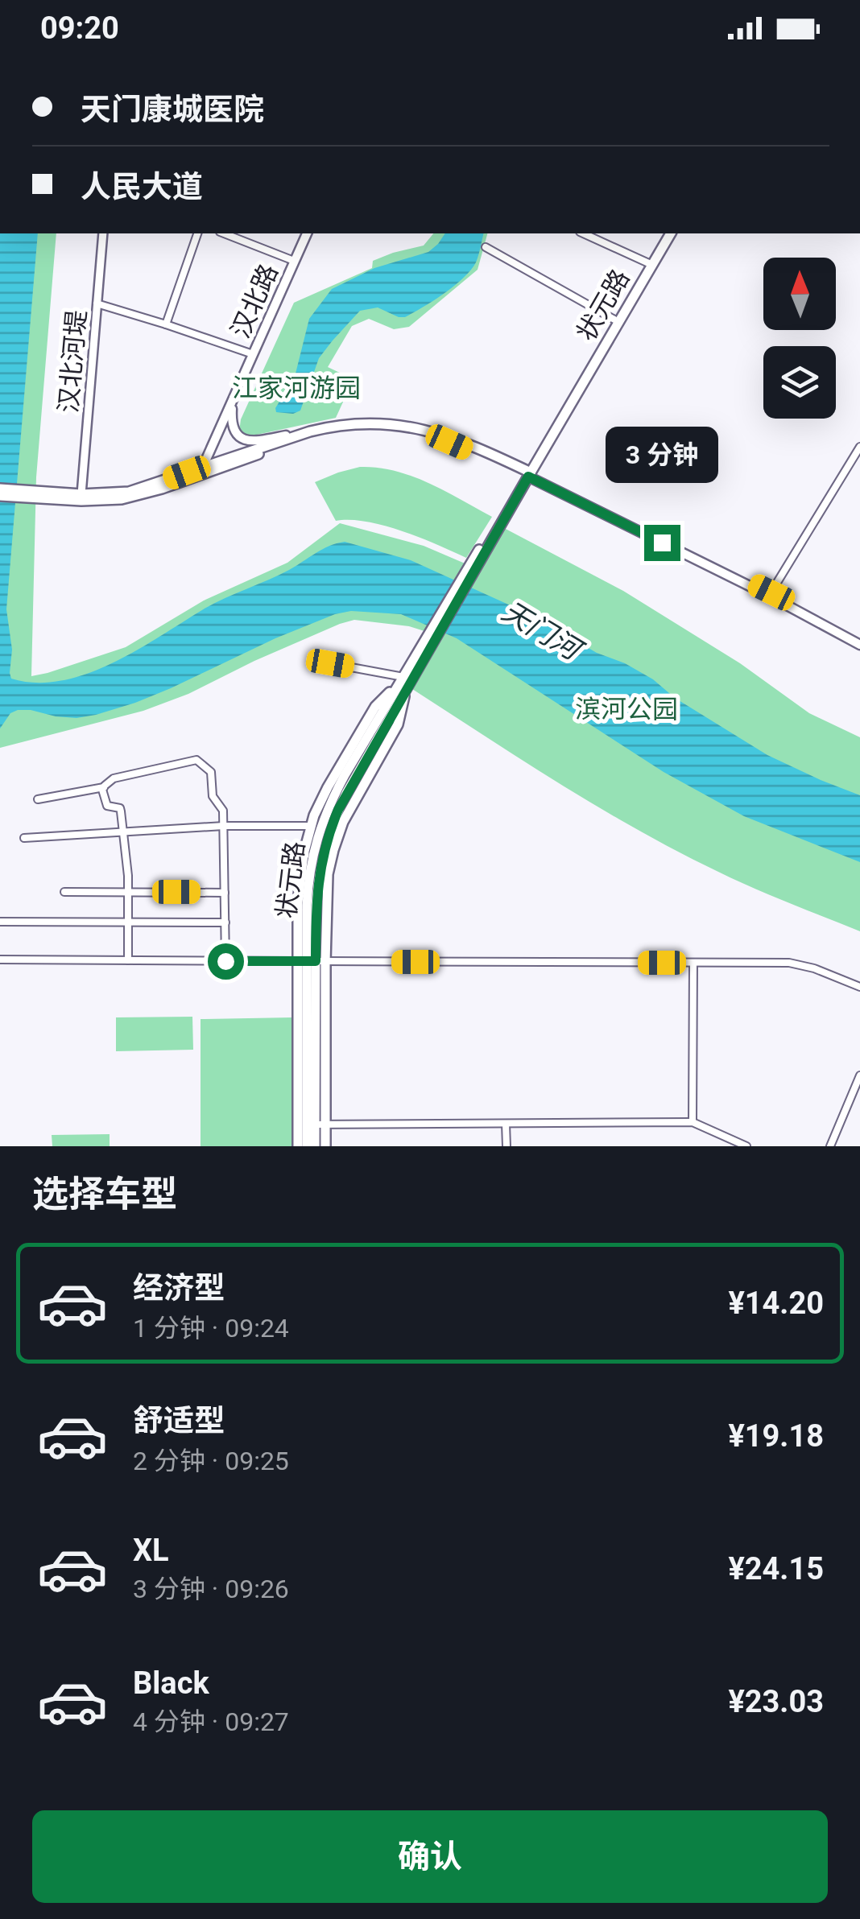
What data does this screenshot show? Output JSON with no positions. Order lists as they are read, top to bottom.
{
  "streets": {
    "main road": ["汉北路", "状元路"],
    "street": ["汉北河堤"]
  },
  "water": ["天门河"],
  "parks": ["江家河游园", "滨河公园"],
  "north": "top",
  "page": {
    "status": "09:20",
    "banner": ["天门康城医院", "人民大道"],
    "bubble": "3 分钟",
    "heading": "选择车型",
    "list": [
      {
        "name": "经济型",
        "note": "1 分钟 · 09:24",
        "value": "¥14.20"
      },
      {
        "name": "舒适型",
        "note": "2 分钟 · 09:25",
        "value": "¥19.18"
      },
      {
        "name": "XL",
        "note": "3 分钟 · 09:26",
        "value": "¥24.15"
      },
      {
        "name": "Black",
        "note": "4 分钟 · 09:27",
        "value": "¥23.03"
      }
    ],
    "buttons": "确认"
  }
}
